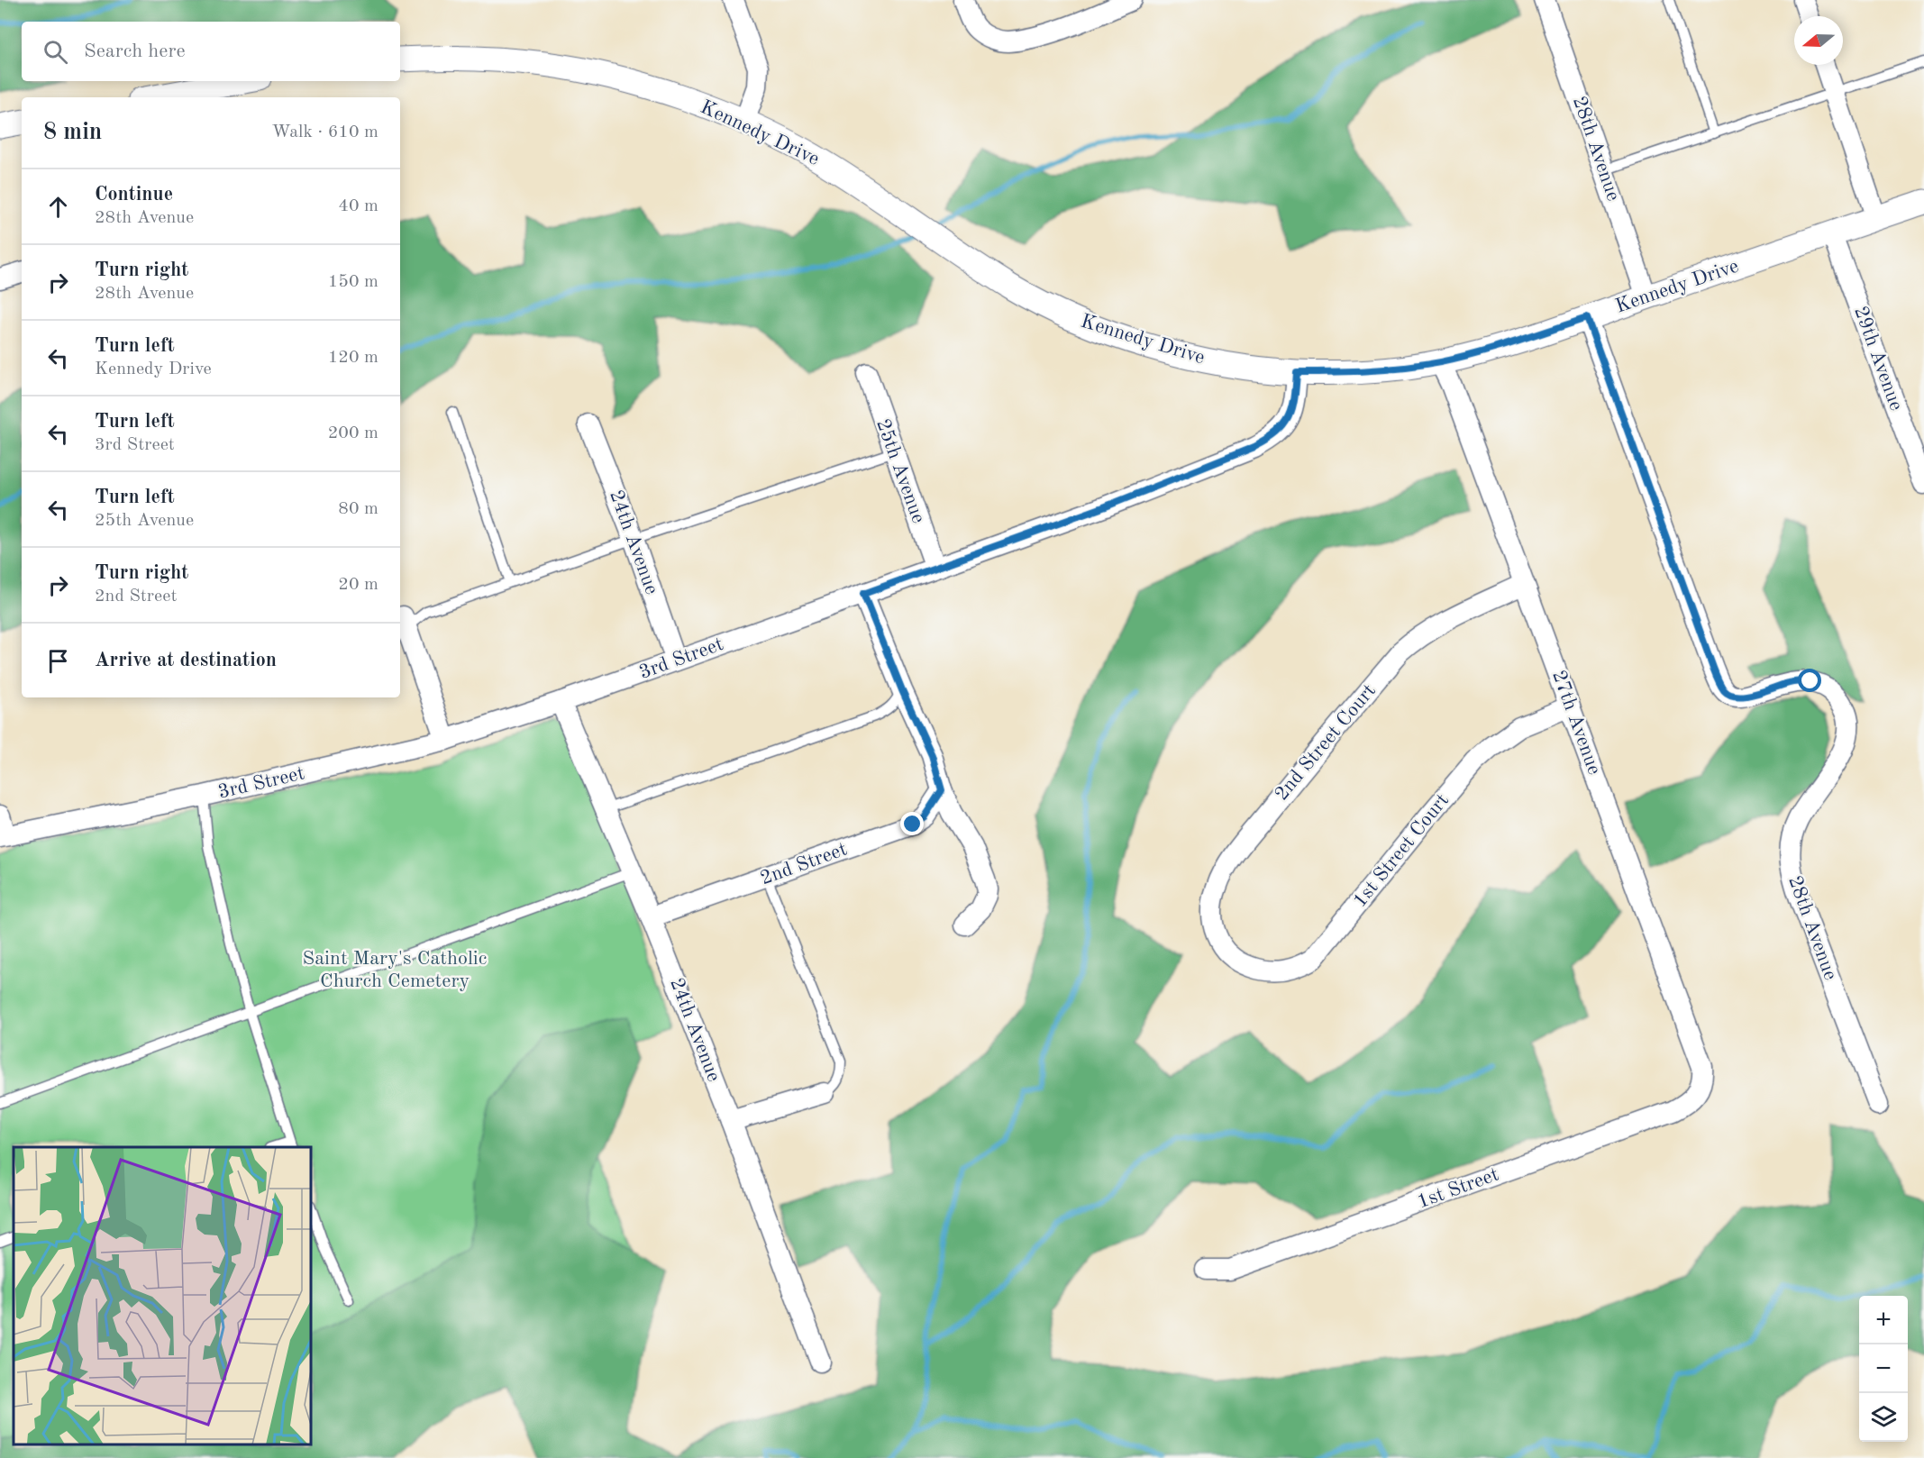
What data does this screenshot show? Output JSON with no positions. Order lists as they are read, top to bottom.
{
  "streets": {
    "street": [
      "Kennedy Drive",
      "28th Avenue",
      "29th Avenue",
      "25th Avenue",
      "24th Avenue",
      "3rd Street",
      "27th Avenue",
      "2nd Street Court",
      "1st Street Court",
      "2nd Street",
      "1st Street"
    ]
  },
  "crossings": [
    ["Kennedy Drive", "28th Avenue"],
    ["Kennedy Drive", "29th Avenue"],
    ["Kennedy Drive", "3rd Street"],
    ["Kennedy Drive", "27th Avenue"],
    ["25th Avenue", "3rd Street"],
    ["24th Avenue", "3rd Street"],
    ["24th Avenue", "2nd Street"],
    ["27th Avenue", "2nd Street Court"],
    ["27th Avenue", "1st Street Court"],
    ["27th Avenue", "1st Street"],
    ["2nd Street Court", "1st Street Court"]
  ],
  "parks": ["Saint Mary's Catholic Church Cemetery"],
  "north": "left",
  "page": {
    "search": "Search here",
    "heading": ["8 min", "Walk · 610 m"],
    "list": [
      ["Continue", "28th Avenue", "40 m"],
      ["Turn right", "28th Avenue", "150 m"],
      ["Turn left", "Kennedy Drive", "120 m"],
      ["Turn left", "3rd Street", "200 m"],
      ["Turn left", "25th Avenue", "80 m"],
      ["Turn right", "2nd Street", "20 m"],
      "Arrive at destination"
    ],
    "map_buttons": ["+", "−"]
  }
}
